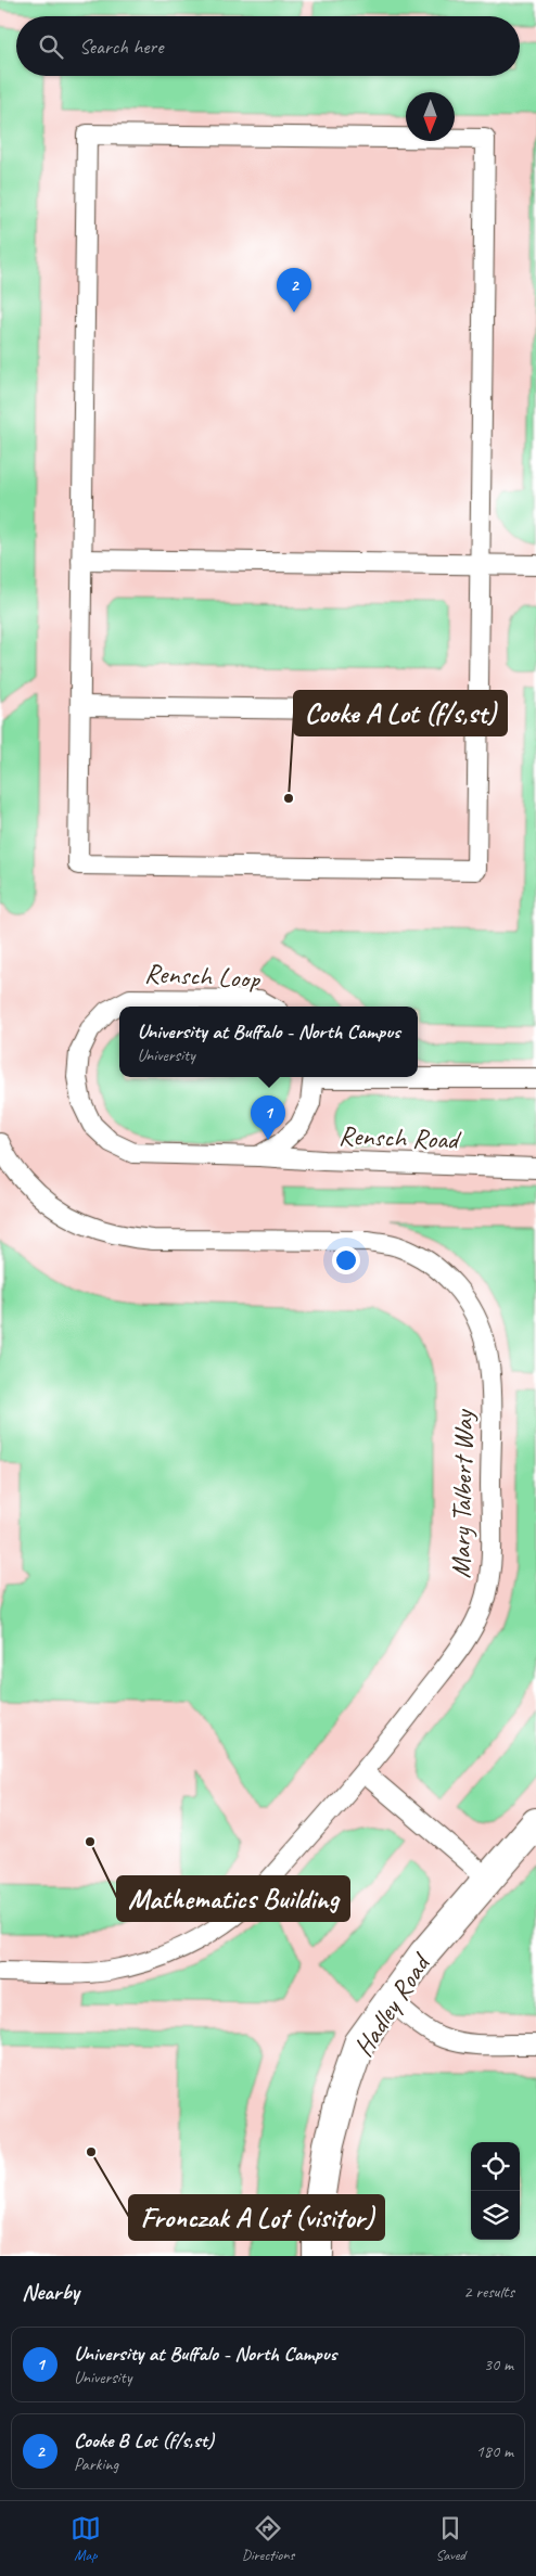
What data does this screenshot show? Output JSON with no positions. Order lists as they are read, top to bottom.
{
  "streets": {
    "street": ["Hadley Road"],
    "lane": ["Rensch Loop", "Rensch Road", "Mary Talbert Way"]
  },
  "crossings": [
    ["Rensch Loop", "Rensch Road"]
  ],
  "places": ["Cooke A Lot (f/s,st)", "Mathematics Building", "Fronczak A Lot (visitor)"],
  "north": "bottom",
  "page": {
    "search": "Search here",
    "pins": ["2", "1"],
    "popup": ["University at Buffalo - North Campus", "University"],
    "heading": ["Nearby", "2 results"],
    "list": [
      {
        "mark": "1",
        "name": "University at Buffalo - North Campus",
        "note": "University",
        "value": "30 m"
      },
      {
        "mark": "2",
        "name": "Cooke B Lot (f/s,st)",
        "note": "Parking",
        "value": "180 m"
      }
    ],
    "nav": ["Map", "Directions", "Saved"]
  }
}
